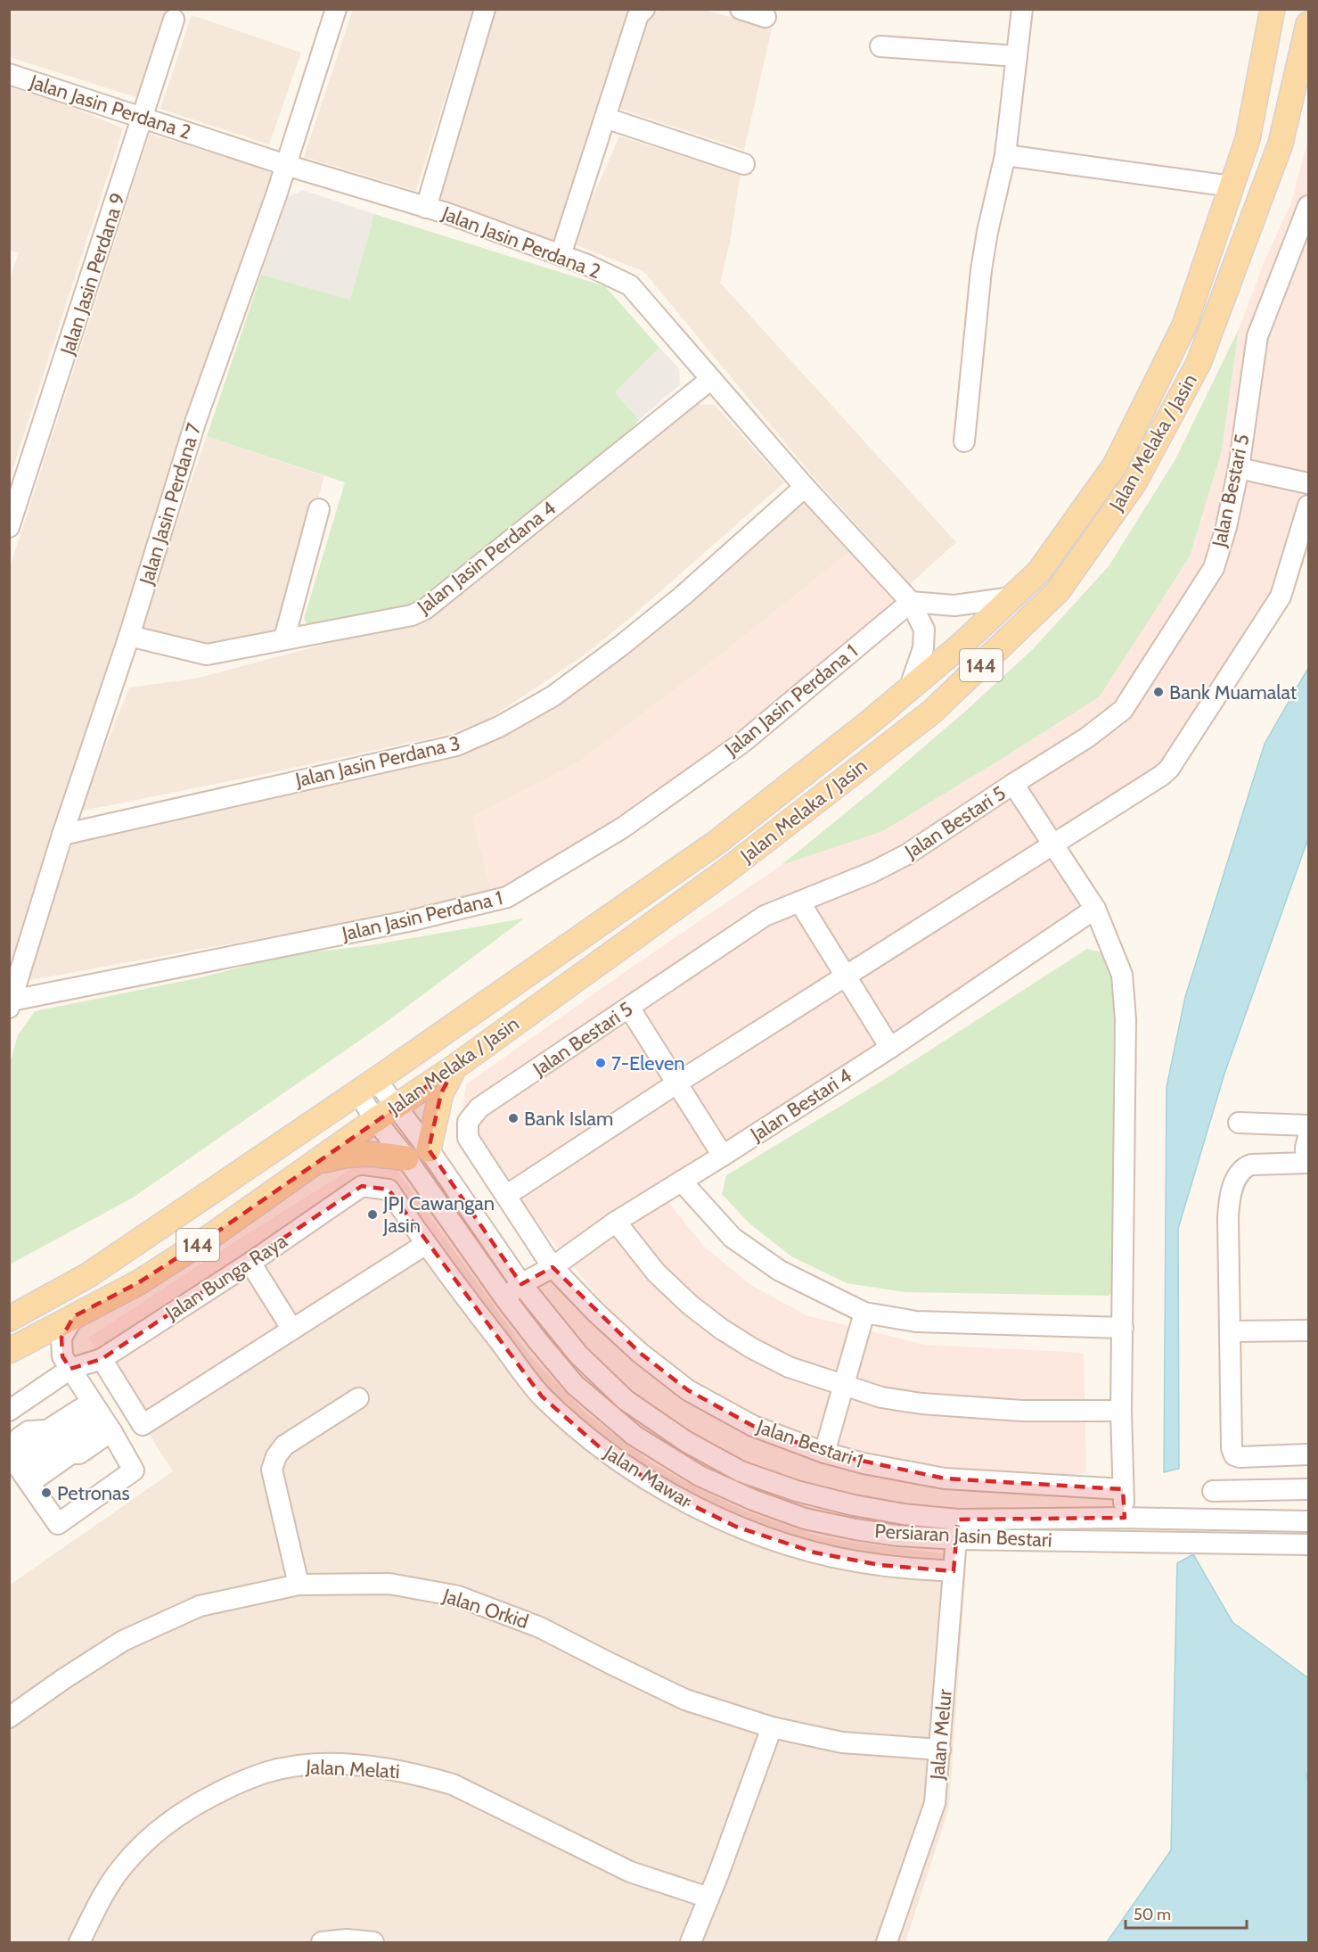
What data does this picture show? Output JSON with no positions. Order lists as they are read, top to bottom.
{
  "streets": {
    "main road": ["Jalan Melaka / Jasin", "144"],
    "street": [
      "Jalan Jasin Perdana 2",
      "Jalan Jasin Perdana 9",
      "Jalan Bestari 5",
      "Jalan Jasin Perdana 7",
      "Jalan Jasin Perdana 4",
      "Jalan Jasin Perdana 1",
      "Jalan Jasin Perdana 3",
      "Jalan Bestari 4",
      "Jalan Bunga Raya",
      "Jalan Bestari 1",
      "Jalan Mawar",
      "Persiaran Jasin Bestari",
      "Jalan Orkid",
      "Jalan Melur",
      "Jalan Melati"
    ]
  },
  "crossings": [
    ["Jalan Jasin Perdana 2", "Jalan Jasin Perdana 9"],
    ["Jalan Jasin Perdana 2", "Jalan Melaka / Jasin"],
    ["Jalan Jasin Perdana 2", "Jalan Jasin Perdana 7"],
    ["Jalan Jasin Perdana 2", "Jalan Jasin Perdana 4"],
    ["Jalan Jasin Perdana 2", "Jalan Jasin Perdana 1"],
    ["Jalan Jasin Perdana 2", "Jalan Jasin Perdana 3"],
    ["Jalan Melaka / Jasin", "Persiaran Jasin Bestari"],
    ["Jalan Bestari 5", "Jalan Bestari 4"],
    ["Jalan Bestari 5", "Jalan Bestari 1"],
    ["Jalan Jasin Perdana 7", "Jalan Jasin Perdana 4"],
    ["Jalan Jasin Perdana 7", "Jalan Jasin Perdana 1"],
    ["Jalan Jasin Perdana 7", "Jalan Jasin Perdana 3"],
    ["Jalan Bestari 4", "Jalan Bestari 1"],
    ["Jalan Bestari 4", "Persiaran Jasin Bestari"],
    ["Jalan Bunga Raya", "Jalan Mawar"],
    ["Jalan Mawar", "Jalan Melur"],
    ["Persiaran Jasin Bestari", "Jalan Melur"],
    ["Jalan Orkid", "Jalan Melur"]
  ],
  "places": [
    "Bank Muamalat",
    "7-Eleven",
    "Bank Islam",
    "JPJ Cawangan Jasin",
    "Petronas"
  ],
  "scale_bar": "50 m"
}
